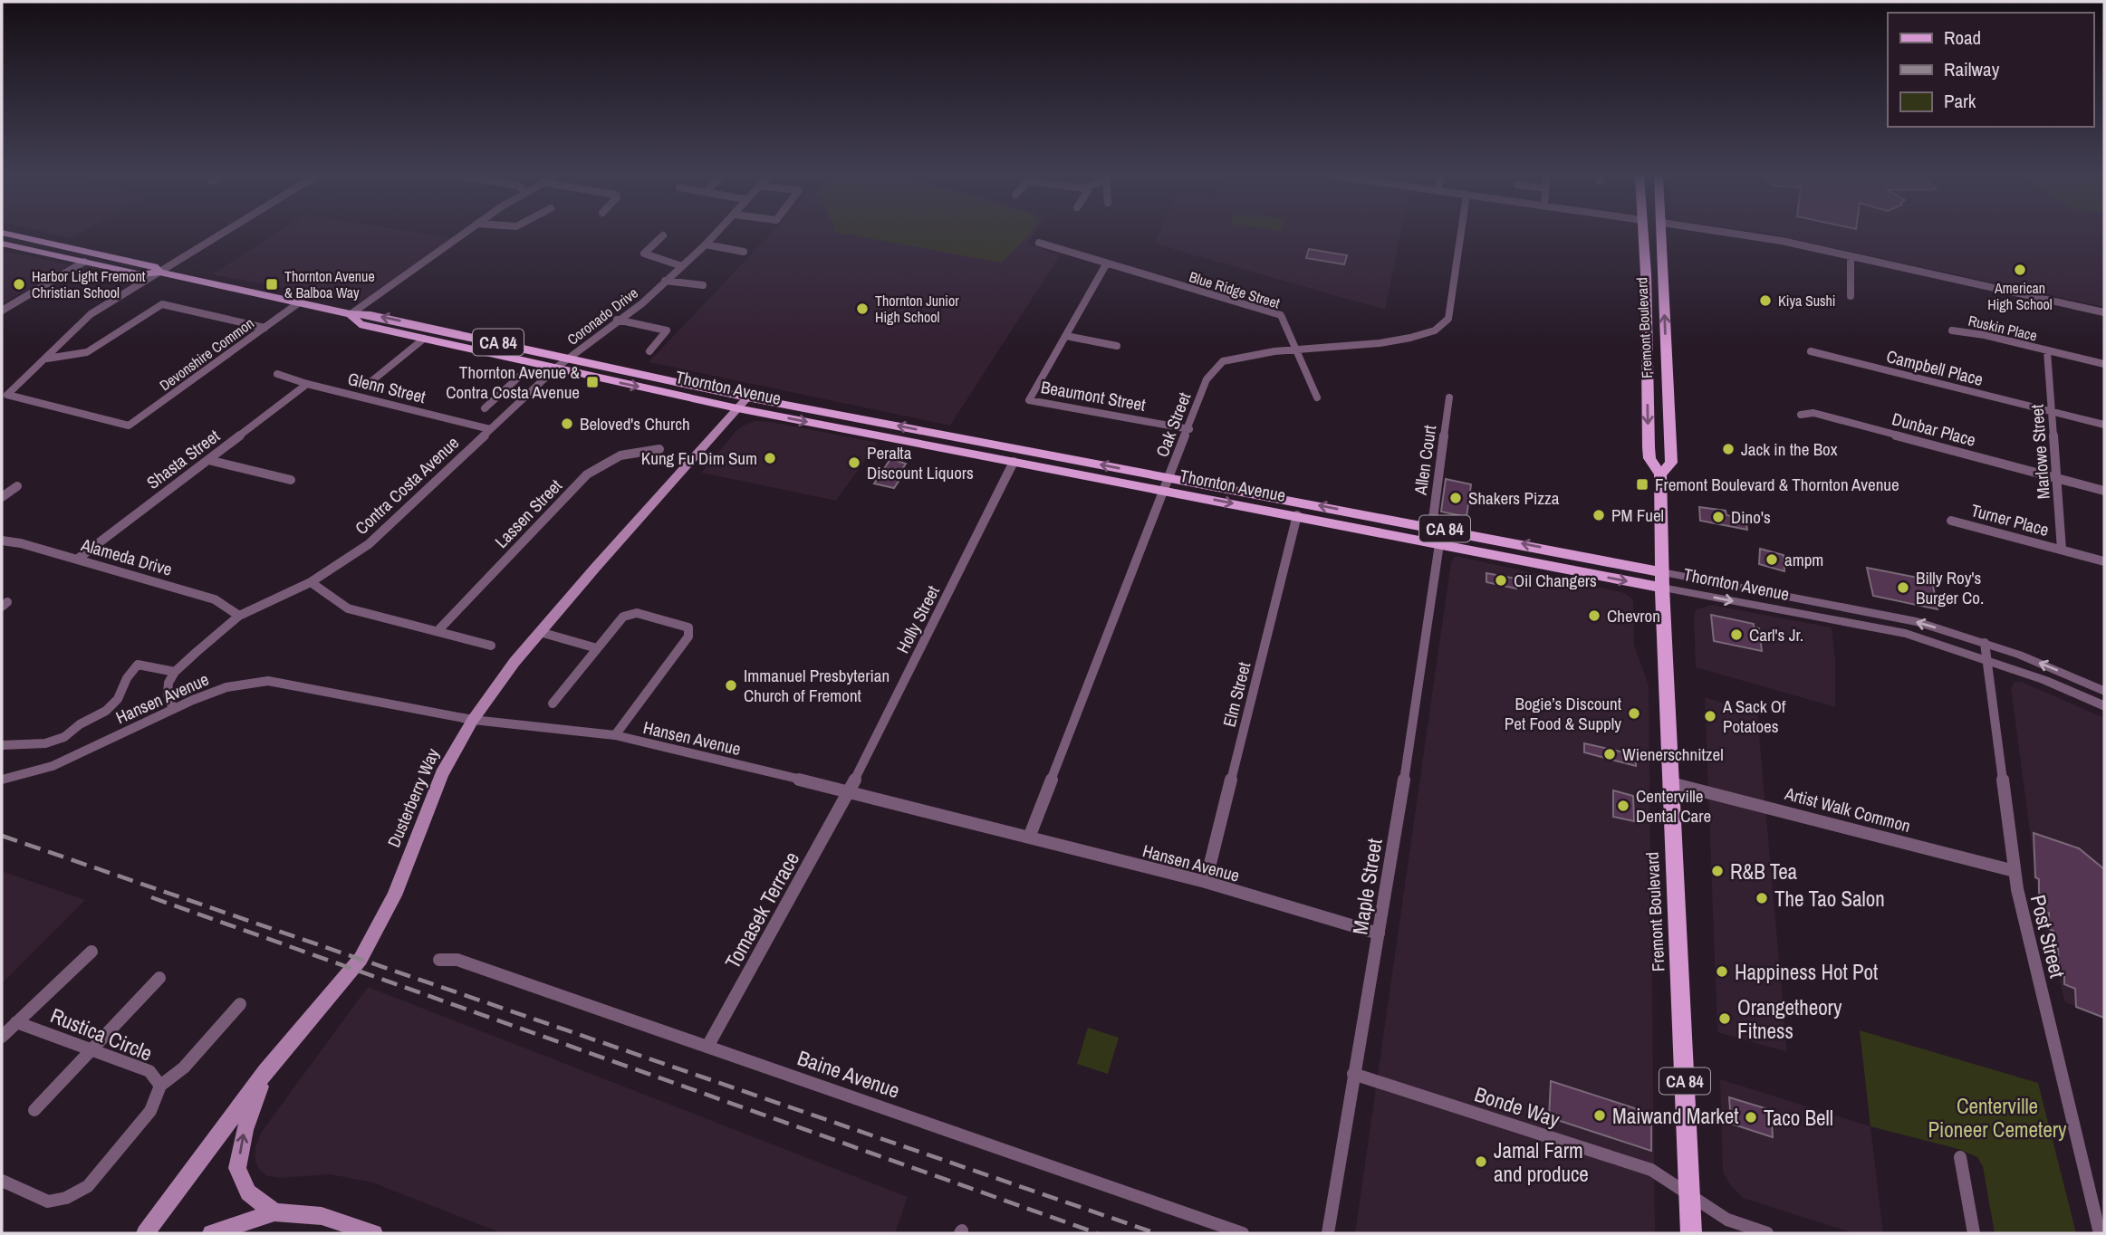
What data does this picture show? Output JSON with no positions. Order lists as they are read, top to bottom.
{
  "streets": {
    "main road": [
      "Fremont Boulevard",
      "CA 84",
      "Thornton Avenue",
      "Dusterberry Way"
    ],
    "street": [
      "Blue Ridge Street",
      "Coronado Drive",
      "Ruskin Place",
      "Devonshire Common",
      "Campbell Place",
      "Glenn Street",
      "Beaumont Street",
      "Oak Street",
      "Dunbar Place",
      "Marlowe Street",
      "Shasta Street",
      "Allen Court",
      "Contra Costa Avenue",
      "Lassen Street",
      "Turner Place",
      "Alameda Drive",
      "Holly Street",
      "Elm Street",
      "Hansen Avenue",
      "Artist Walk Common",
      "Maple Street",
      "Tomasek Terrace",
      "Post Street",
      "Rustica Circle",
      "Baine Avenue",
      "Bonde Way"
    ]
  },
  "crossings": [
    ["Blue Ridge Street", "Oak Street"],
    ["Coronado Drive", "Thornton Avenue"],
    ["Coronado Drive", "Contra Costa Avenue"],
    ["Fremont Boulevard", "Thornton Avenue"],
    ["Fremont Boulevard", "Artist Walk Common"],
    ["Fremont Boulevard", "Bonde Way"],
    ["Ruskin Place", "Marlowe Street"],
    ["Devonshire Common", "Thornton Avenue"],
    ["Campbell Place", "Marlowe Street"],
    ["Glenn Street", "Shasta Street"],
    ["Glenn Street", "Contra Costa Avenue"],
    ["Thornton Avenue", "Oak Street"],
    ["Thornton Avenue", "Allen Court"],
    ["Thornton Avenue", "Contra Costa Avenue"],
    ["Thornton Avenue", "Holly Street"],
    ["Thornton Avenue", "Elm Street"],
    ["Thornton Avenue", "Dusterberry Way"],
    ["Thornton Avenue", "Maple Street"],
    ["Thornton Avenue", "Post Street"],
    ["Beaumont Street", "Oak Street"],
    ["Oak Street", "Hansen Avenue"],
    ["Dunbar Place", "Marlowe Street"],
    ["Marlowe Street", "Turner Place"],
    ["Shasta Street", "Alameda Drive"],
    ["Contra Costa Avenue", "Alameda Drive"],
    ["Holly Street", "Hansen Avenue"],
    ["Holly Street", "Tomasek Terrace"],
    ["Elm Street", "Hansen Avenue"],
    ["Hansen Avenue", "Dusterberry Way"],
    ["Hansen Avenue", "Maple Street"],
    ["Hansen Avenue", "Tomasek Terrace"],
    ["Artist Walk Common", "Post Street"],
    ["Maple Street", "Bonde Way"],
    ["Tomasek Terrace", "Baine Avenue"]
  ],
  "parks": ["Centerville Pioneer Cemetery"],
  "places": {
    "other": [
      "American High School",
      "Harbor Light Fremont Christian School",
      "Kiya Sushi",
      "Thornton Junior High School",
      "Beloved's Church",
      "Jack in the Box",
      "Kung Fu Dim Sum",
      "Peralta Discount Liquors",
      "Shakers Pizza",
      "PM Fuel",
      "Dino's",
      "ampm",
      "Oil Changers",
      "Billy Roy's Burger Co.",
      "Chevron",
      "Carl's Jr.",
      "Immanuel Presbyterian Church of Fremont",
      "Bogie’s Discount Pet Food & Supply",
      "A Sack Of Potatoes",
      "Wienerschnitzel",
      "Centerville Dental Care",
      "R&B Tea",
      "The Tao Salon",
      "Happiness Hot Pot",
      "Orangetheory Fitness",
      "Maiwand Market",
      "Taco Bell",
      "Jamal Farm and produce"
    ],
    "transit": ["Thornton Avenue & Balboa Way", "Thornton Avenue & Contra Costa Avenue", "Fremont Boulevard & Thornton Avenue"]
  },
  "legend": ["Road", "Railway", "Park"]
}
